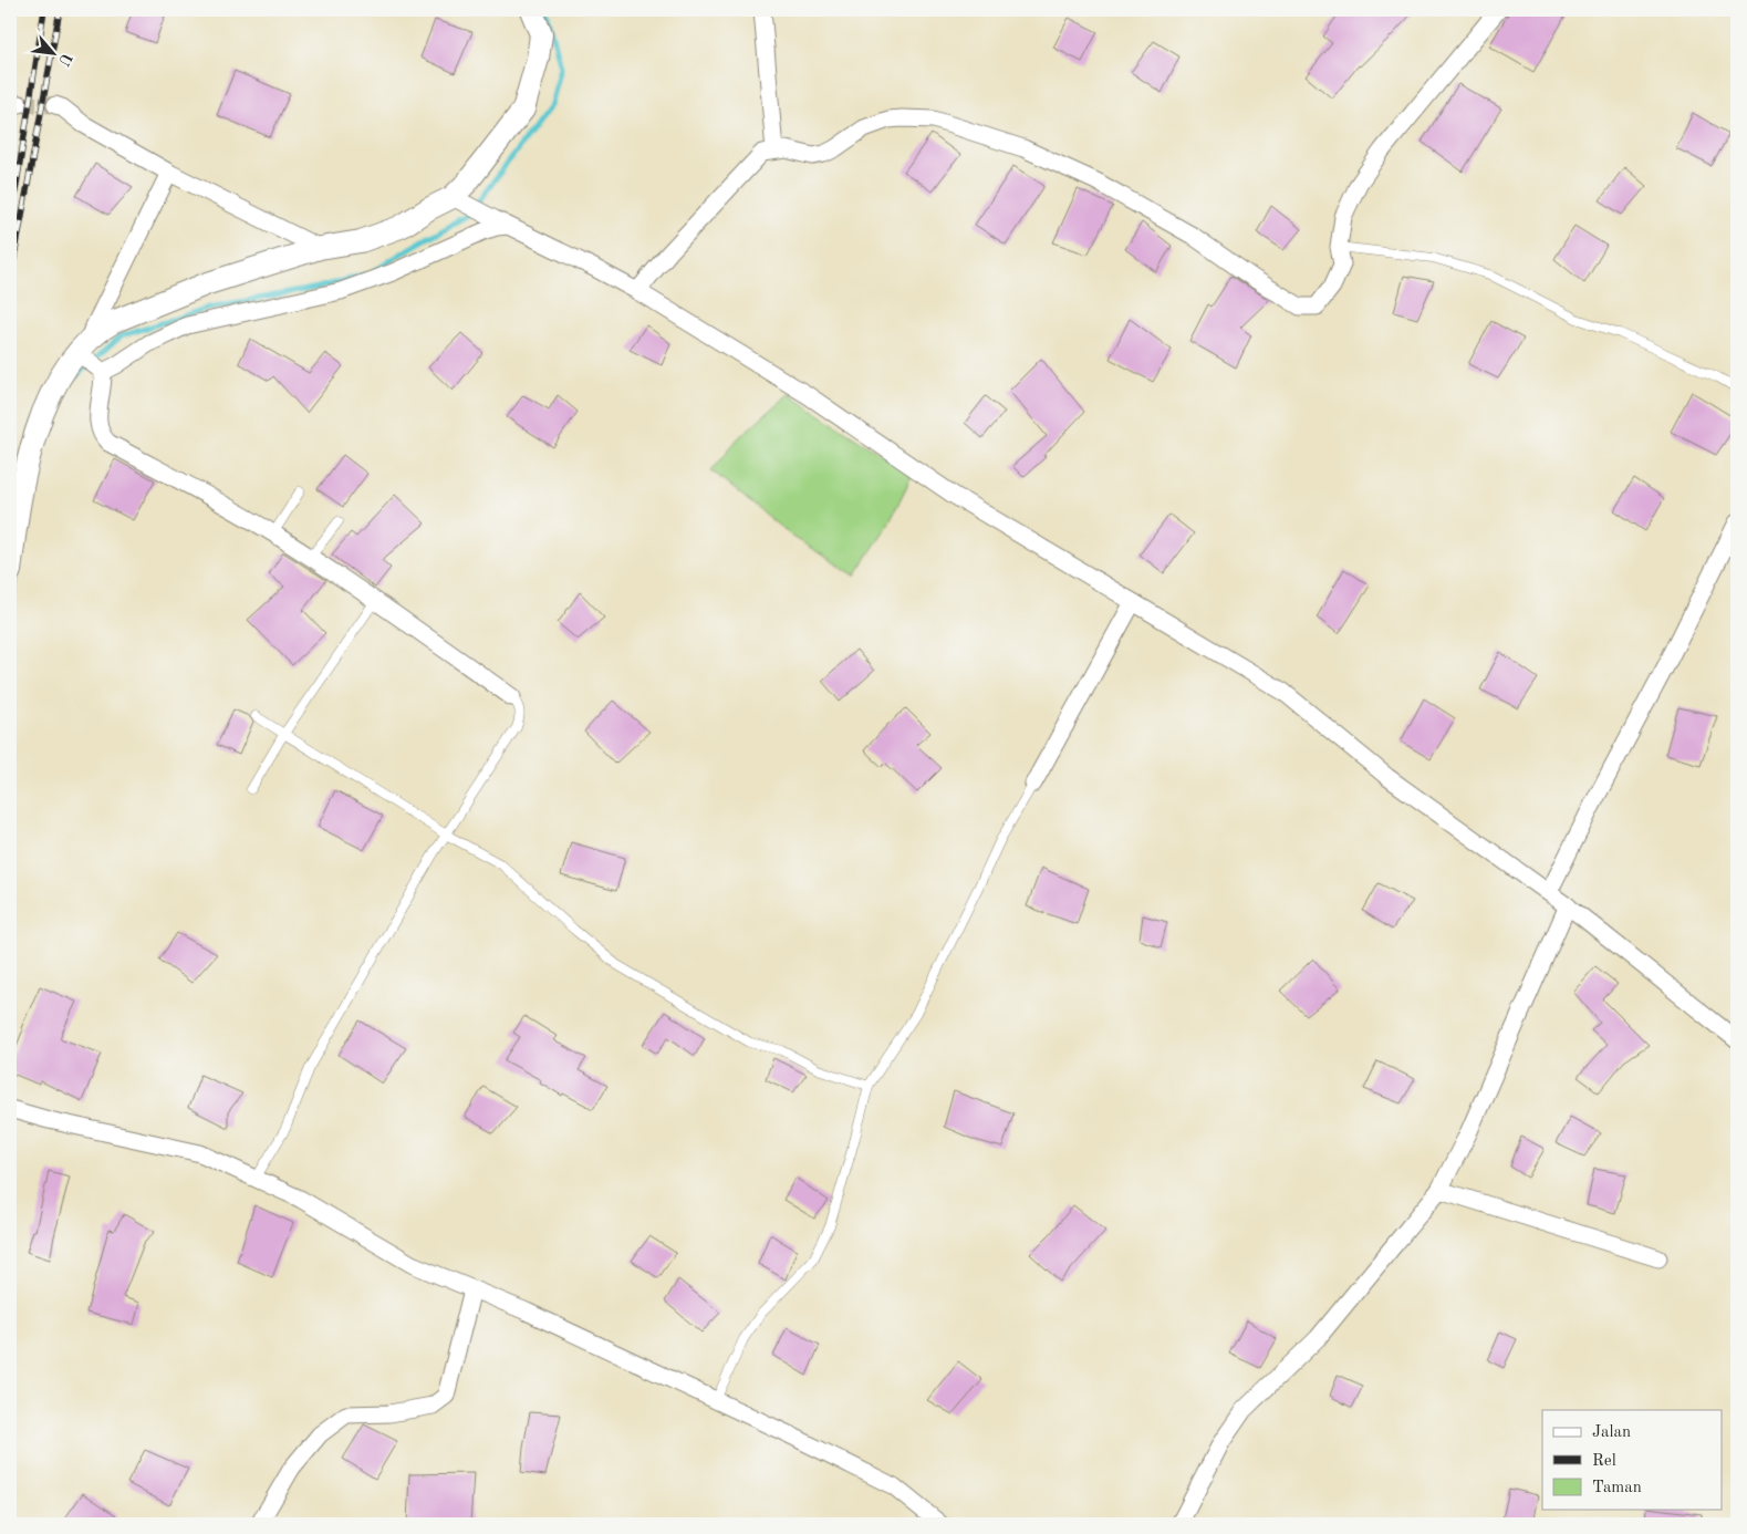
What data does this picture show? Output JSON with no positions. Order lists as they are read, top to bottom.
{
  "legend": ["Jalan", "Rel", "Taman"],
  "north": "bottom right"
}
